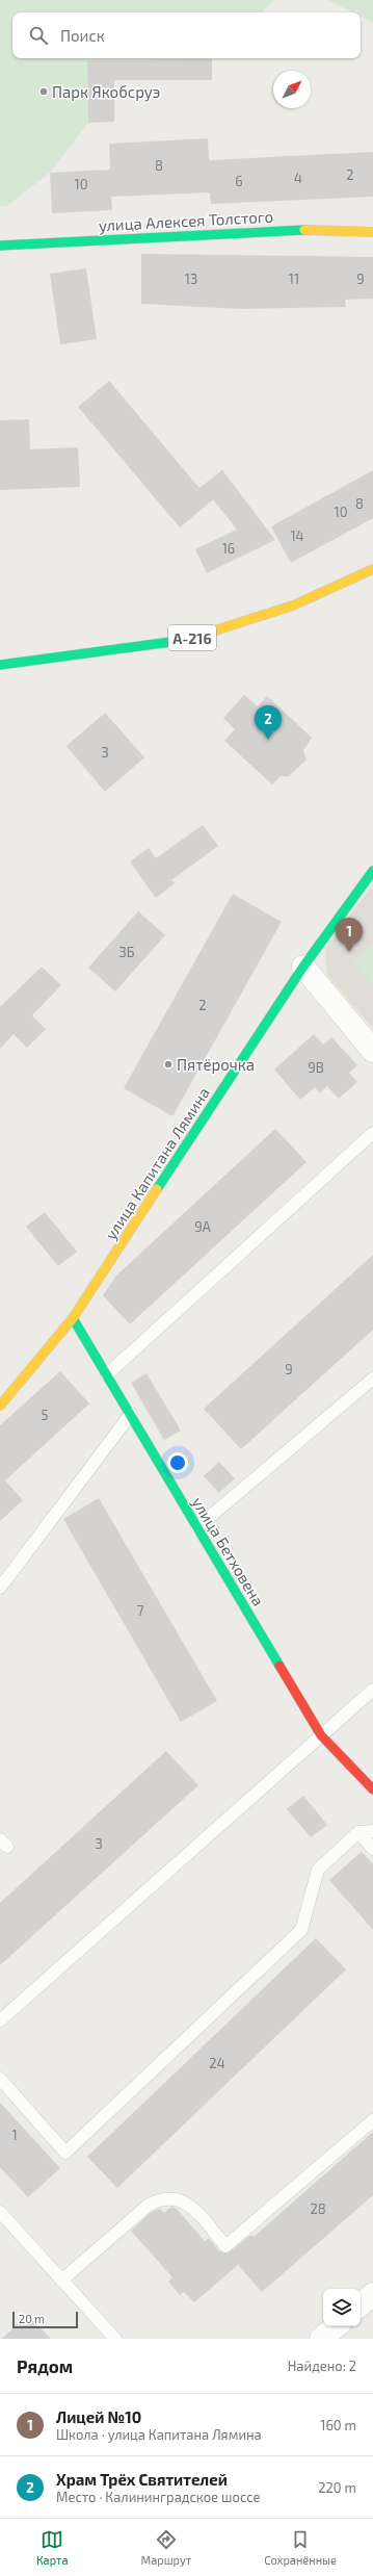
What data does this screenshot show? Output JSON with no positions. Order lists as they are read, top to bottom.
{
  "streets": {
    "street": [
      "улица Алексея Толстого",
      "А-216",
      "улица Капитана Лямина",
      "улица Бетховена"
    ]
  },
  "crossings": [
    ["улица Капитана Лямина", "улица Бетховена"]
  ],
  "places": ["Парк Якобсруэ", "Пятёрочка"],
  "house_numbers": [
    "8",
    "2",
    "4",
    "6",
    "10",
    "13",
    "11",
    "9",
    "8",
    "10",
    "14",
    "16",
    "3",
    "3Б",
    "2",
    "9В",
    "9А",
    "9",
    "5",
    "7",
    "3",
    "24",
    "1",
    "28"
  ],
  "scale_bar": "20 m",
  "north": "top right",
  "page": {
    "search": "Поиск",
    "pins": ["2", "1"],
    "scale": "20 m",
    "heading": ["Рядом", "Найдено: 2"],
    "list": [
      {
        "mark": "1",
        "name": "Лицей №10",
        "note": "Школа · улица Капитана Лямина",
        "value": "160 m"
      },
      {
        "mark": "2",
        "name": "Храм Трёх Святителей",
        "note": "Место · Калининградское шоссе",
        "value": "220 m"
      }
    ],
    "nav": ["Карта", "Маршрут", "Сохранённые"]
  }
}
